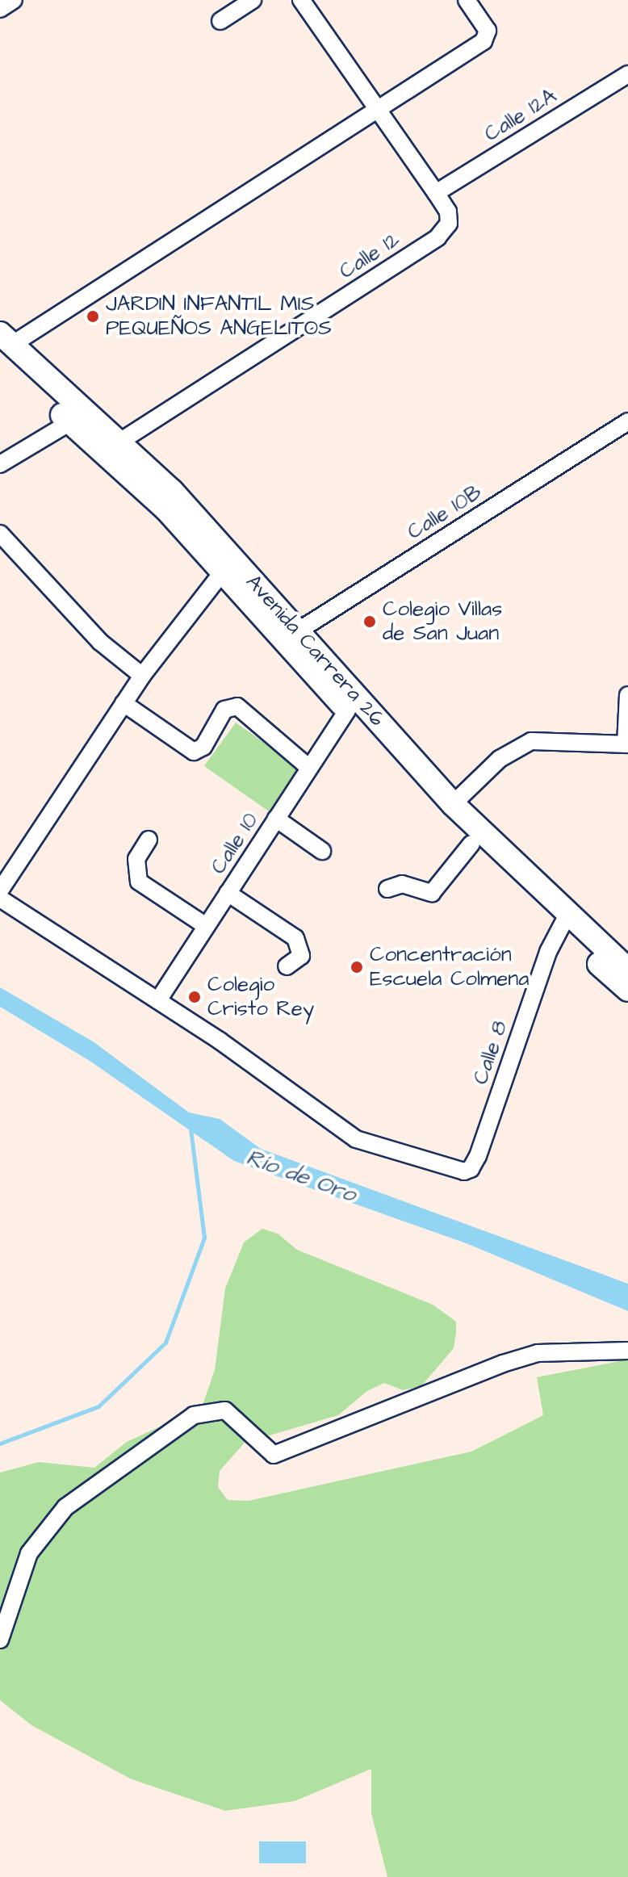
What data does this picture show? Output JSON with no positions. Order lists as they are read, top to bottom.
{
  "streets": {
    "main road": ["Avenida Carrera 26"],
    "street": [
      "Calle 12A",
      "Calle 12",
      "Calle 10B",
      "Calle 10",
      "Calle 8"
    ]
  },
  "crossings": [
    ["Calle 12A", "Calle 12"],
    ["Calle 12", "Avenida Carrera 26"],
    ["Calle 10B", "Avenida Carrera 26"],
    ["Avenida Carrera 26", "Calle 10"],
    ["Avenida Carrera 26", "Calle 8"],
    ["Calle 10", "Calle 8"]
  ],
  "water": ["Río de Oro"],
  "places": [
    "JARDIN INFANTIL MIS PEQUEÑOS ANGELITOS",
    "Colegio Villas de San Juan",
    "Concentración Escuela Colmena",
    "Colegio Cristo Rey"
  ]
}
